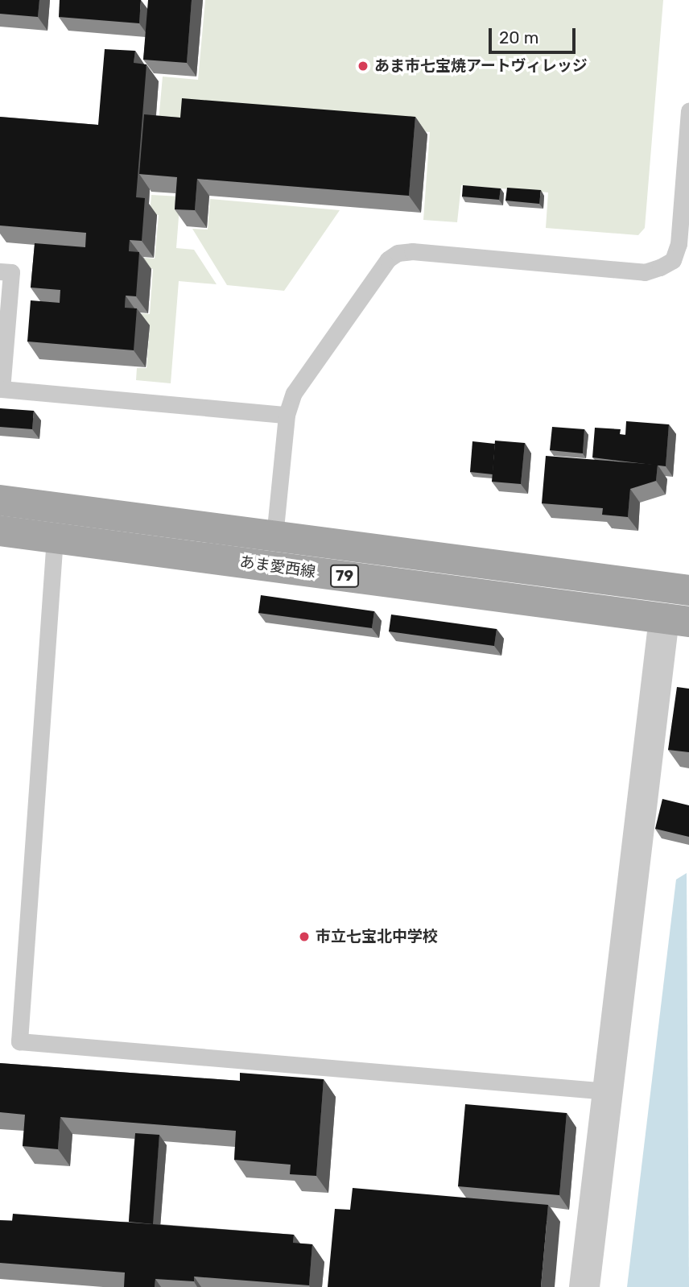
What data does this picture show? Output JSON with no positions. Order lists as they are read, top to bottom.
{
  "streets": {
    "main road": ["あま愛西線", "79"]
  },
  "places": ["あま市七宝焼アートヴィレッジ", "市立七宝北中学校"],
  "scale_bar": "20 m"
}
